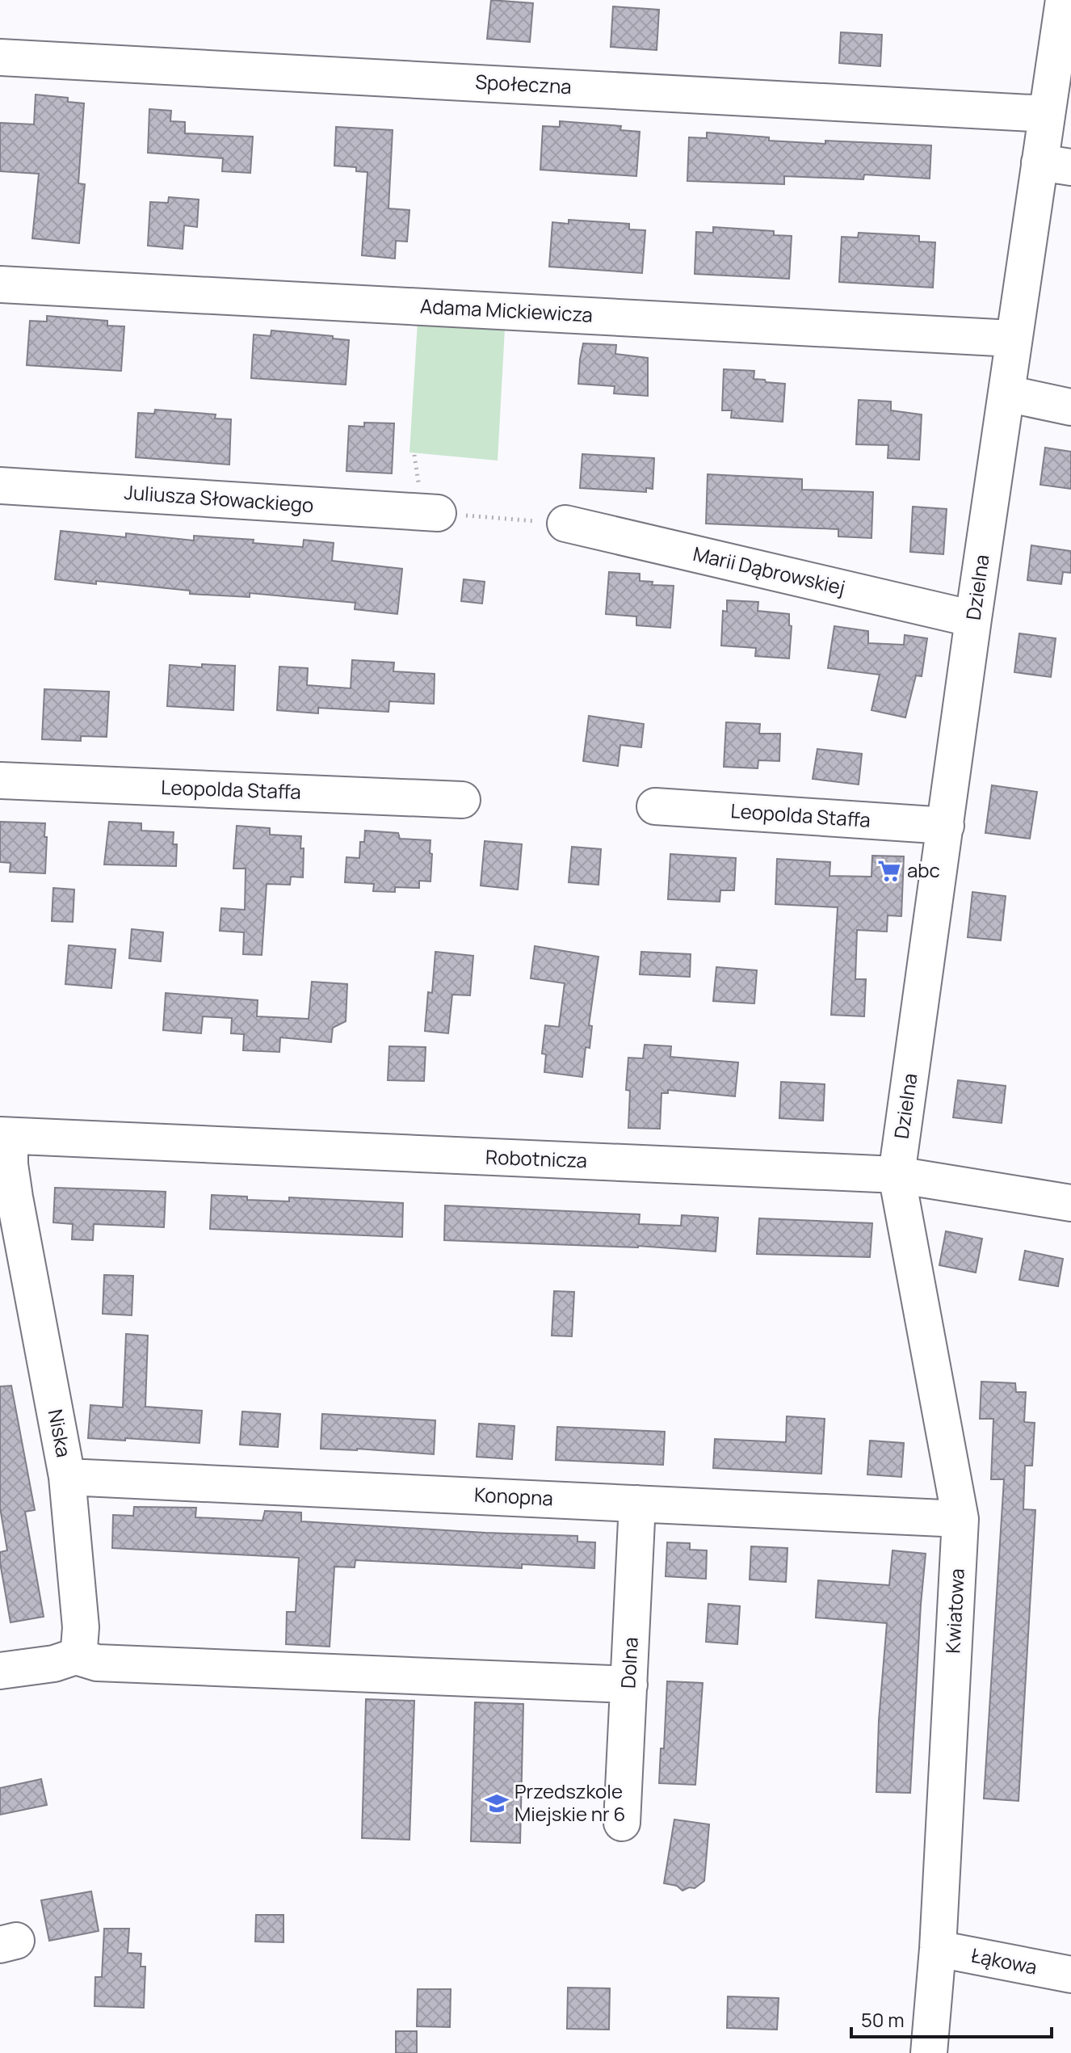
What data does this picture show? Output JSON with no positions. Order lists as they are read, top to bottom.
{
  "streets": {
    "street": [
      "Społeczna",
      "Adama Mickiewicza",
      "Juliusza Słowackiego",
      "Marii Dąbrowskiej",
      "Dzielna",
      "Leopolda Staffa",
      "Robotnicza",
      "Niska",
      "Konopna",
      "Kwiatowa",
      "Dolna",
      "Łąkowa"
    ]
  },
  "crossings": [
    ["Społeczna", "Dzielna"],
    ["Adama Mickiewicza", "Dzielna"],
    ["Marii Dąbrowskiej", "Dzielna"],
    ["Dzielna", "Leopolda Staffa"],
    ["Dzielna", "Robotnicza"],
    ["Dzielna", "Kwiatowa"],
    ["Robotnicza", "Niska"],
    ["Robotnicza", "Kwiatowa"],
    ["Niska", "Konopna"],
    ["Konopna", "Kwiatowa"],
    ["Konopna", "Dolna"],
    ["Kwiatowa", "Łąkowa"]
  ],
  "places": {
    "supermarket": ["abc"],
    "school or university": ["Przedszkole Miejskie nr 6"]
  },
  "scale_bar": "50 m"
}
